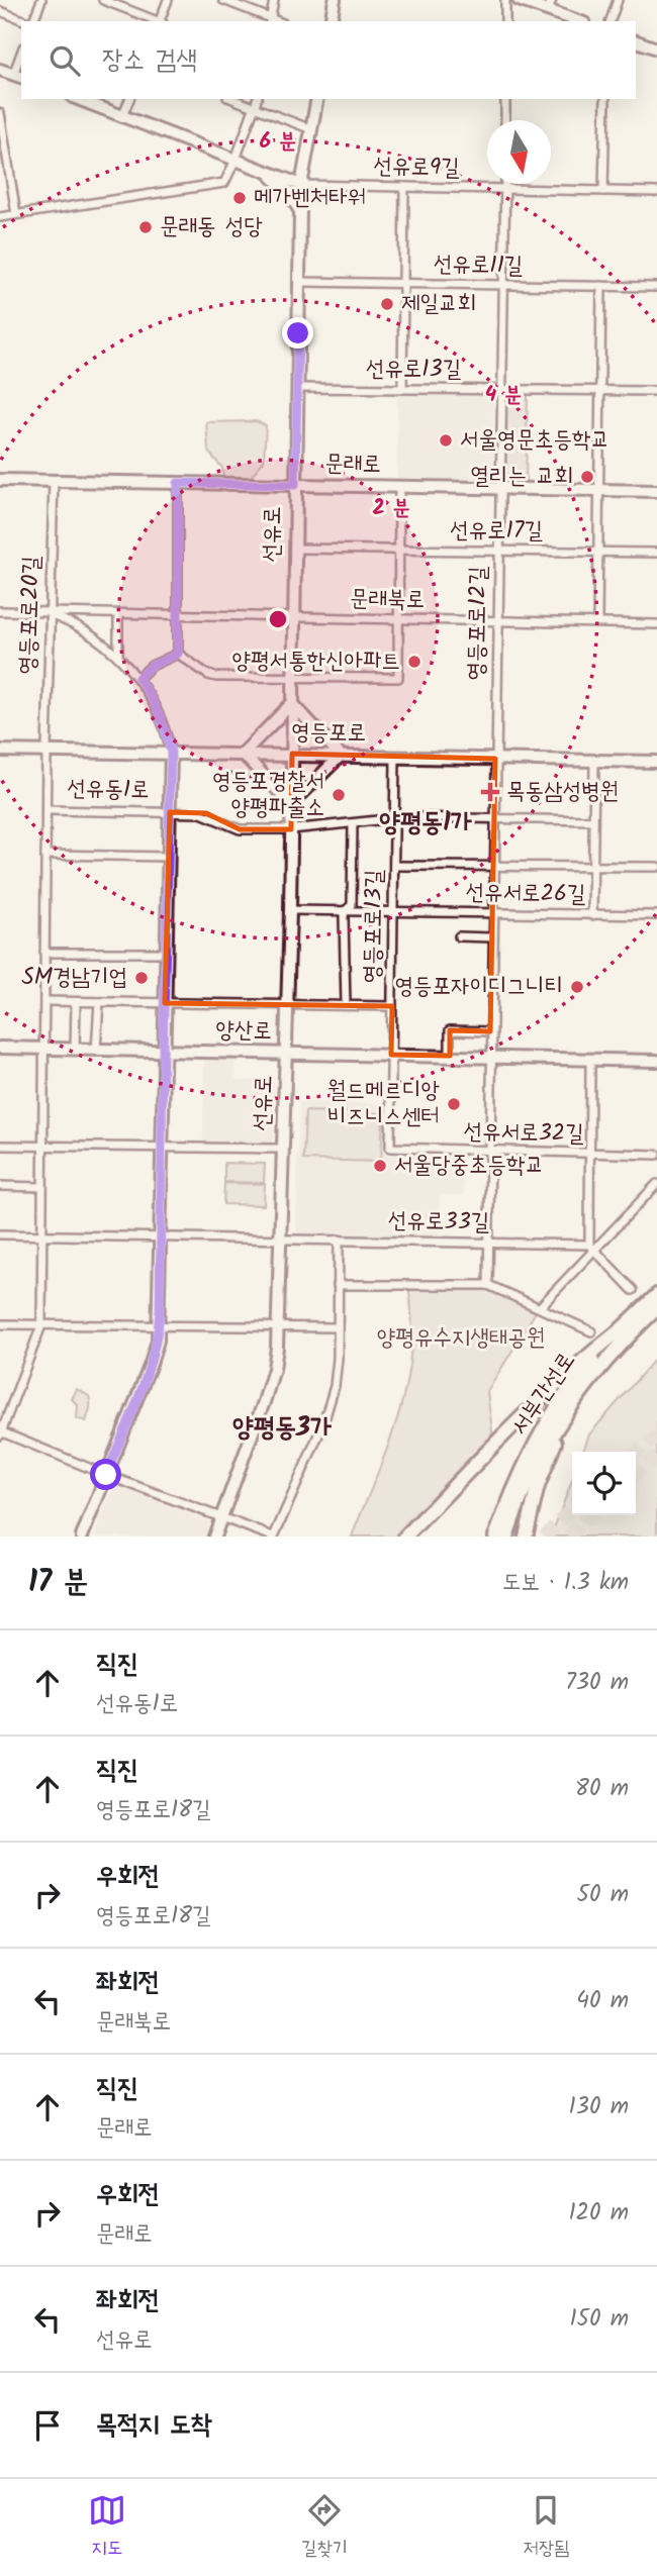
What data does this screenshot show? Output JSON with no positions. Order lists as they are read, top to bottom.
{
  "streets": {
    "main road": [
      "문래로",
      "선유로",
      "영등포로",
      "선유동1로",
      "양산로",
      "서부간선로"
    ],
    "street": [
      "선유로9길",
      "선유로11길",
      "선유로13길",
      "선유로17길",
      "문래북로",
      "영등포로20길",
      "영등포로12길",
      "선유서로26길",
      "영등포로13길",
      "선유서로32길",
      "선유로33길"
    ]
  },
  "crossings": [
    ["선유로9길", "선유로"],
    ["선유로9길", "영등포로12길"],
    ["선유로11길", "선유로"],
    ["선유로11길", "영등포로12길"],
    ["선유로13길", "선유로"],
    ["선유로13길", "영등포로12길"],
    ["문래로", "선유로17길"],
    ["문래로", "선유로"],
    ["문래로", "문래북로"],
    ["문래로", "영등포로20길"],
    ["문래로", "영등포로12길"],
    ["선유로17길", "선유로"],
    ["선유로17길", "영등포로12길"],
    ["선유로", "문래북로"],
    ["선유로", "영등포로20길"],
    ["선유로", "영등포로"],
    ["선유로", "선유동1로"],
    ["선유로", "선유서로26길"],
    ["선유로", "양산로"],
    ["선유로", "선유로33길"],
    ["문래북로", "영등포로20길"],
    ["문래북로", "영등포로12길"],
    ["영등포로20길", "영등포로"],
    ["영등포로20길", "선유동1로"],
    ["영등포로20길", "양산로"],
    ["영등포로12길", "영등포로"],
    ["영등포로12길", "선유서로26길"],
    ["영등포로12길", "양산로"],
    ["영등포로12길", "선유서로32길"],
    ["영등포로12길", "선유로33길"],
    ["영등포로", "선유동1로"],
    ["영등포로", "영등포로13길"],
    ["선유동1로", "양산로"],
    ["선유서로26길", "영등포로13길"],
    ["영등포로13길", "양산로"],
    ["영등포로13길", "선유서로32길"],
    ["양산로", "선유서로32길"]
  ],
  "districts": ["양평동1가", "양평동3가"],
  "parks": ["양평유수지생태공원"],
  "places": {
    "other": [
      "메가벤처타워",
      "문래동 성당",
      "제일교회",
      "서울영문초등학교",
      "열리는 교회",
      "양평서통한신아파트",
      "영등포경찰서 양평파출소",
      "SM경남기업",
      "영등포자이디그니티",
      "월드메르디앙 비즈니스센터",
      "서울당중초등학교"
    ],
    "health": ["목동삼성병원"]
  },
  "north": "bottom",
  "page": {
    "search": "장소 검색",
    "heading": ["17 분", "도보 · 1.3 km"],
    "list": [
      ["직진", "선유동1로", "730 m"],
      ["직진", "영등포로18길", "80 m"],
      ["우회전", "영등포로18길", "50 m"],
      ["좌회전", "문래북로", "40 m"],
      ["직진", "문래로", "130 m"],
      ["우회전", "문래로", "120 m"],
      ["좌회전", "선유로", "150 m"],
      "목적지 도착"
    ],
    "nav": ["지도", "길찾기", "저장됨"]
  },
  "rings": ["6 분", "4 분", "2 분"]
}
